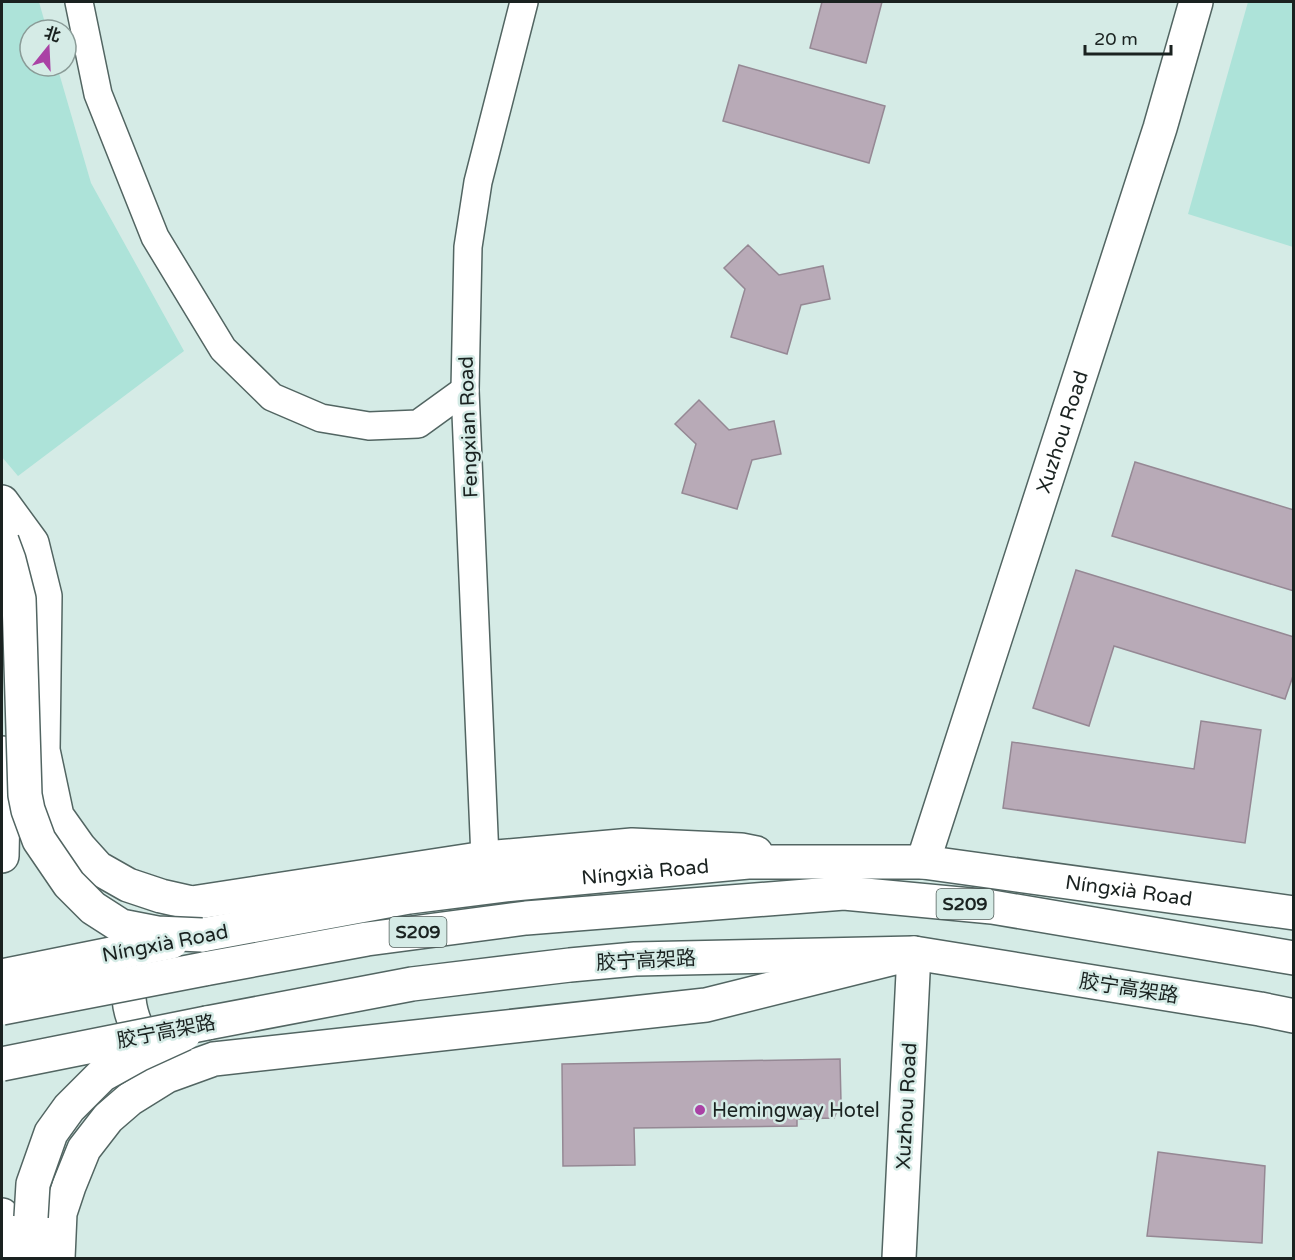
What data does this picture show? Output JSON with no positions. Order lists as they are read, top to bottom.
{
  "streets": {
    "main road": [
      "Xuzhou Road",
      "Níngxià Road",
      "S209",
      "胶宁高架路"
    ],
    "street": ["Fengxian Road"]
  },
  "crossings": [
    ["Xuzhou Road", "Níngxià Road"],
    ["Xuzhou Road", "胶宁高架路"]
  ],
  "places": ["Hemingway Hotel"],
  "scale_bar": "20 m",
  "north": "top"
}
